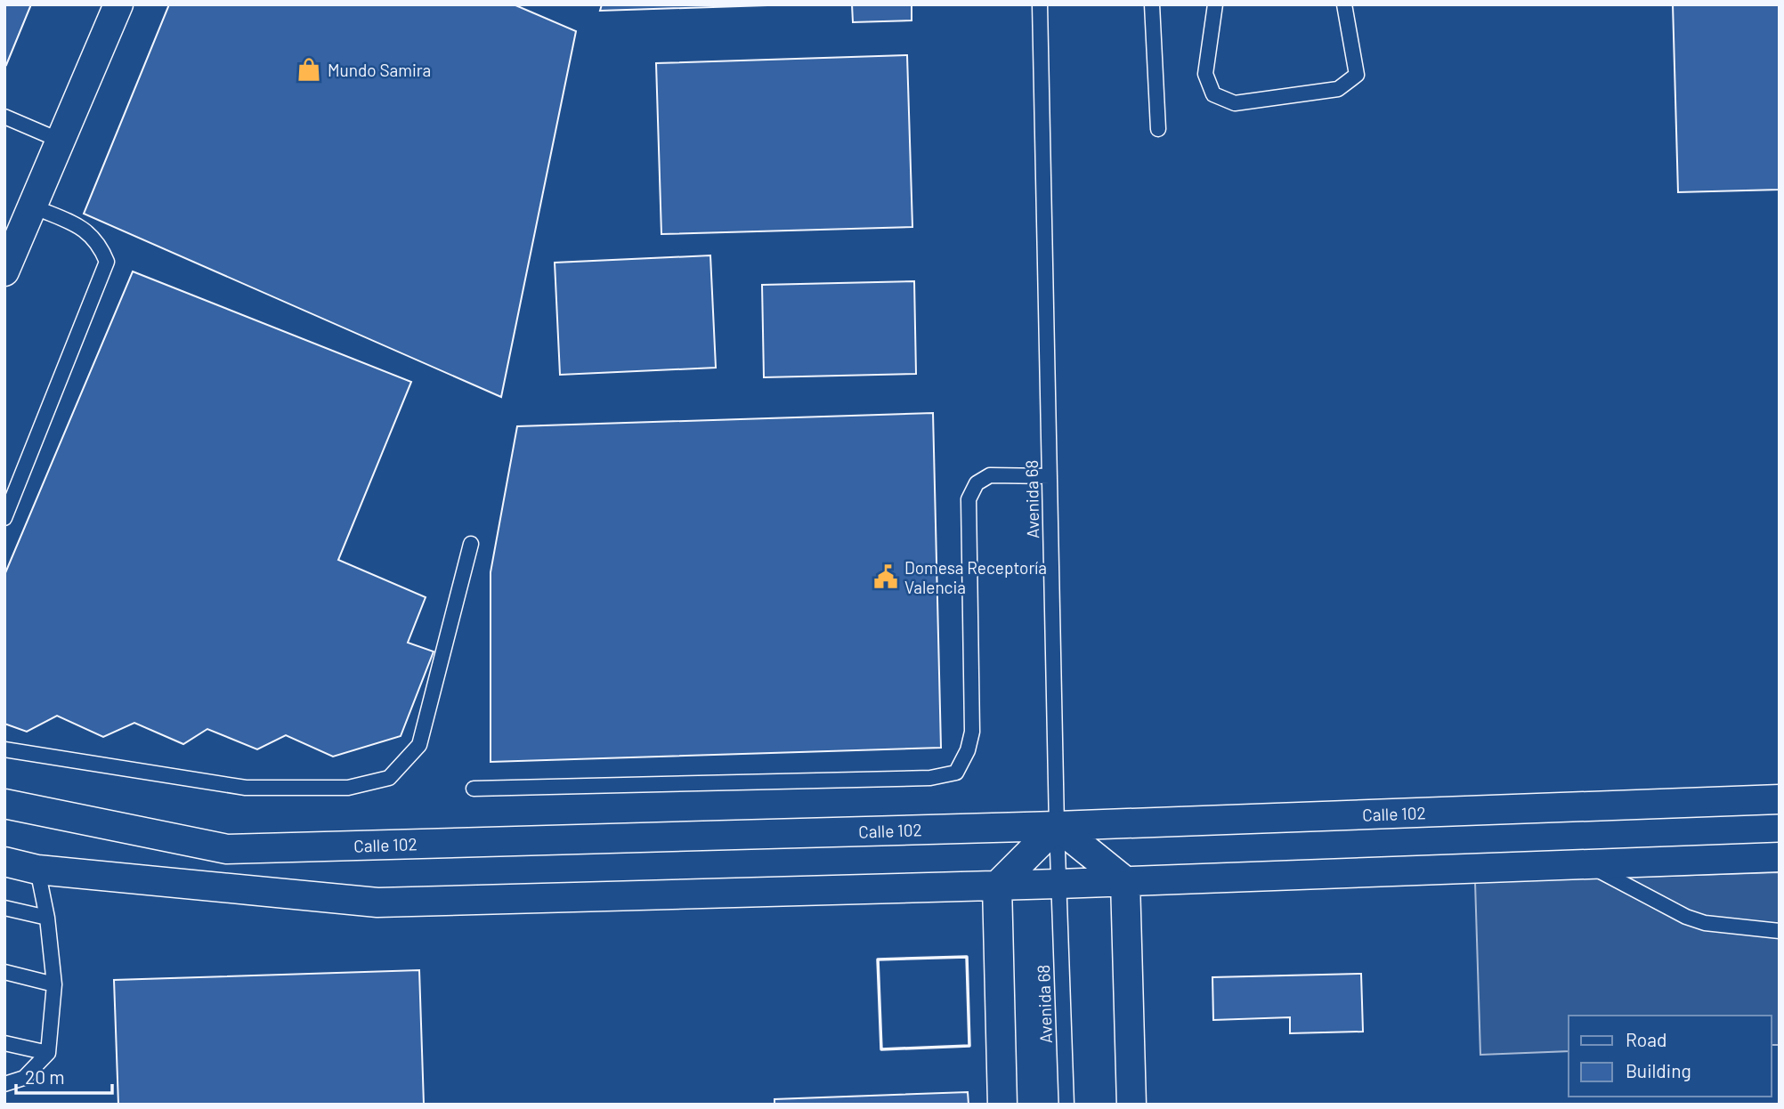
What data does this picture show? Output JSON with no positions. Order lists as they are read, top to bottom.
{
  "streets": {
    "street": ["Calle 102"],
    "lane": ["Avenida 68"]
  },
  "crossings": [
    ["Avenida 68", "Calle 102"]
  ],
  "places": {
    "shop": ["Mundo Samira"],
    "public building": ["Domesa Receptoría Valencia"]
  },
  "legend": ["Road", "Building"],
  "scale_bar": "20 m"
}
